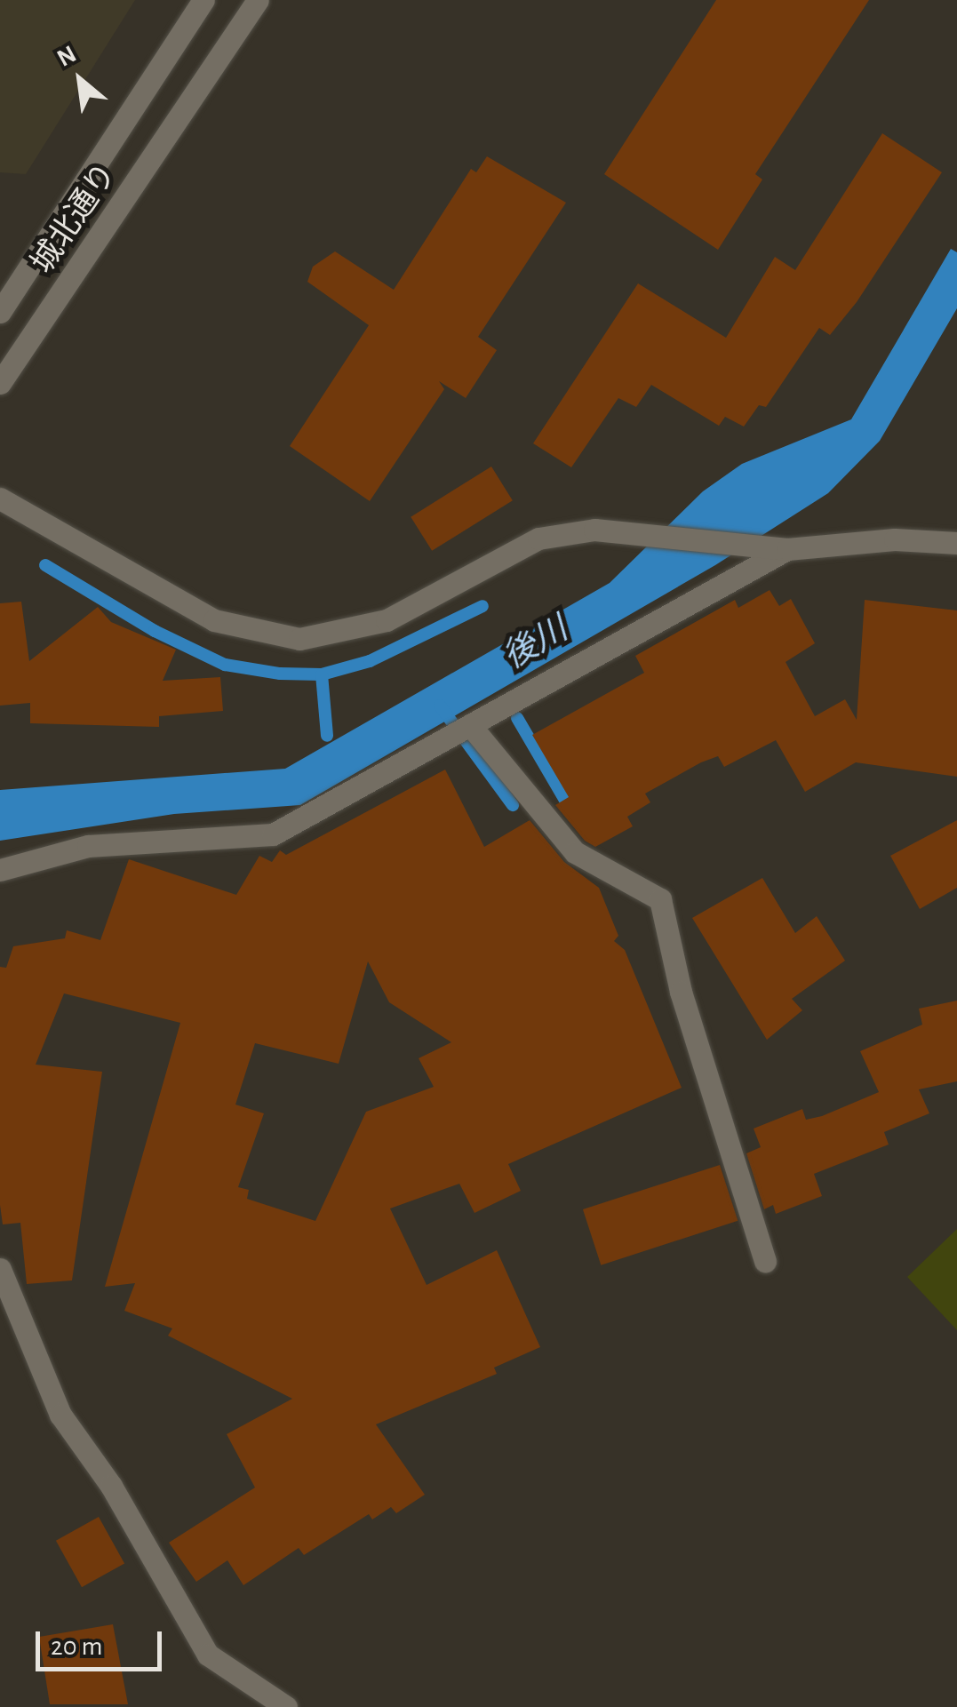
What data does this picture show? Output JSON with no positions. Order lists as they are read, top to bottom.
{
  "streets": {
    "street": ["城北通り"]
  },
  "water": ["後川"],
  "scale_bar": "20 m",
  "north": "top left"
}
